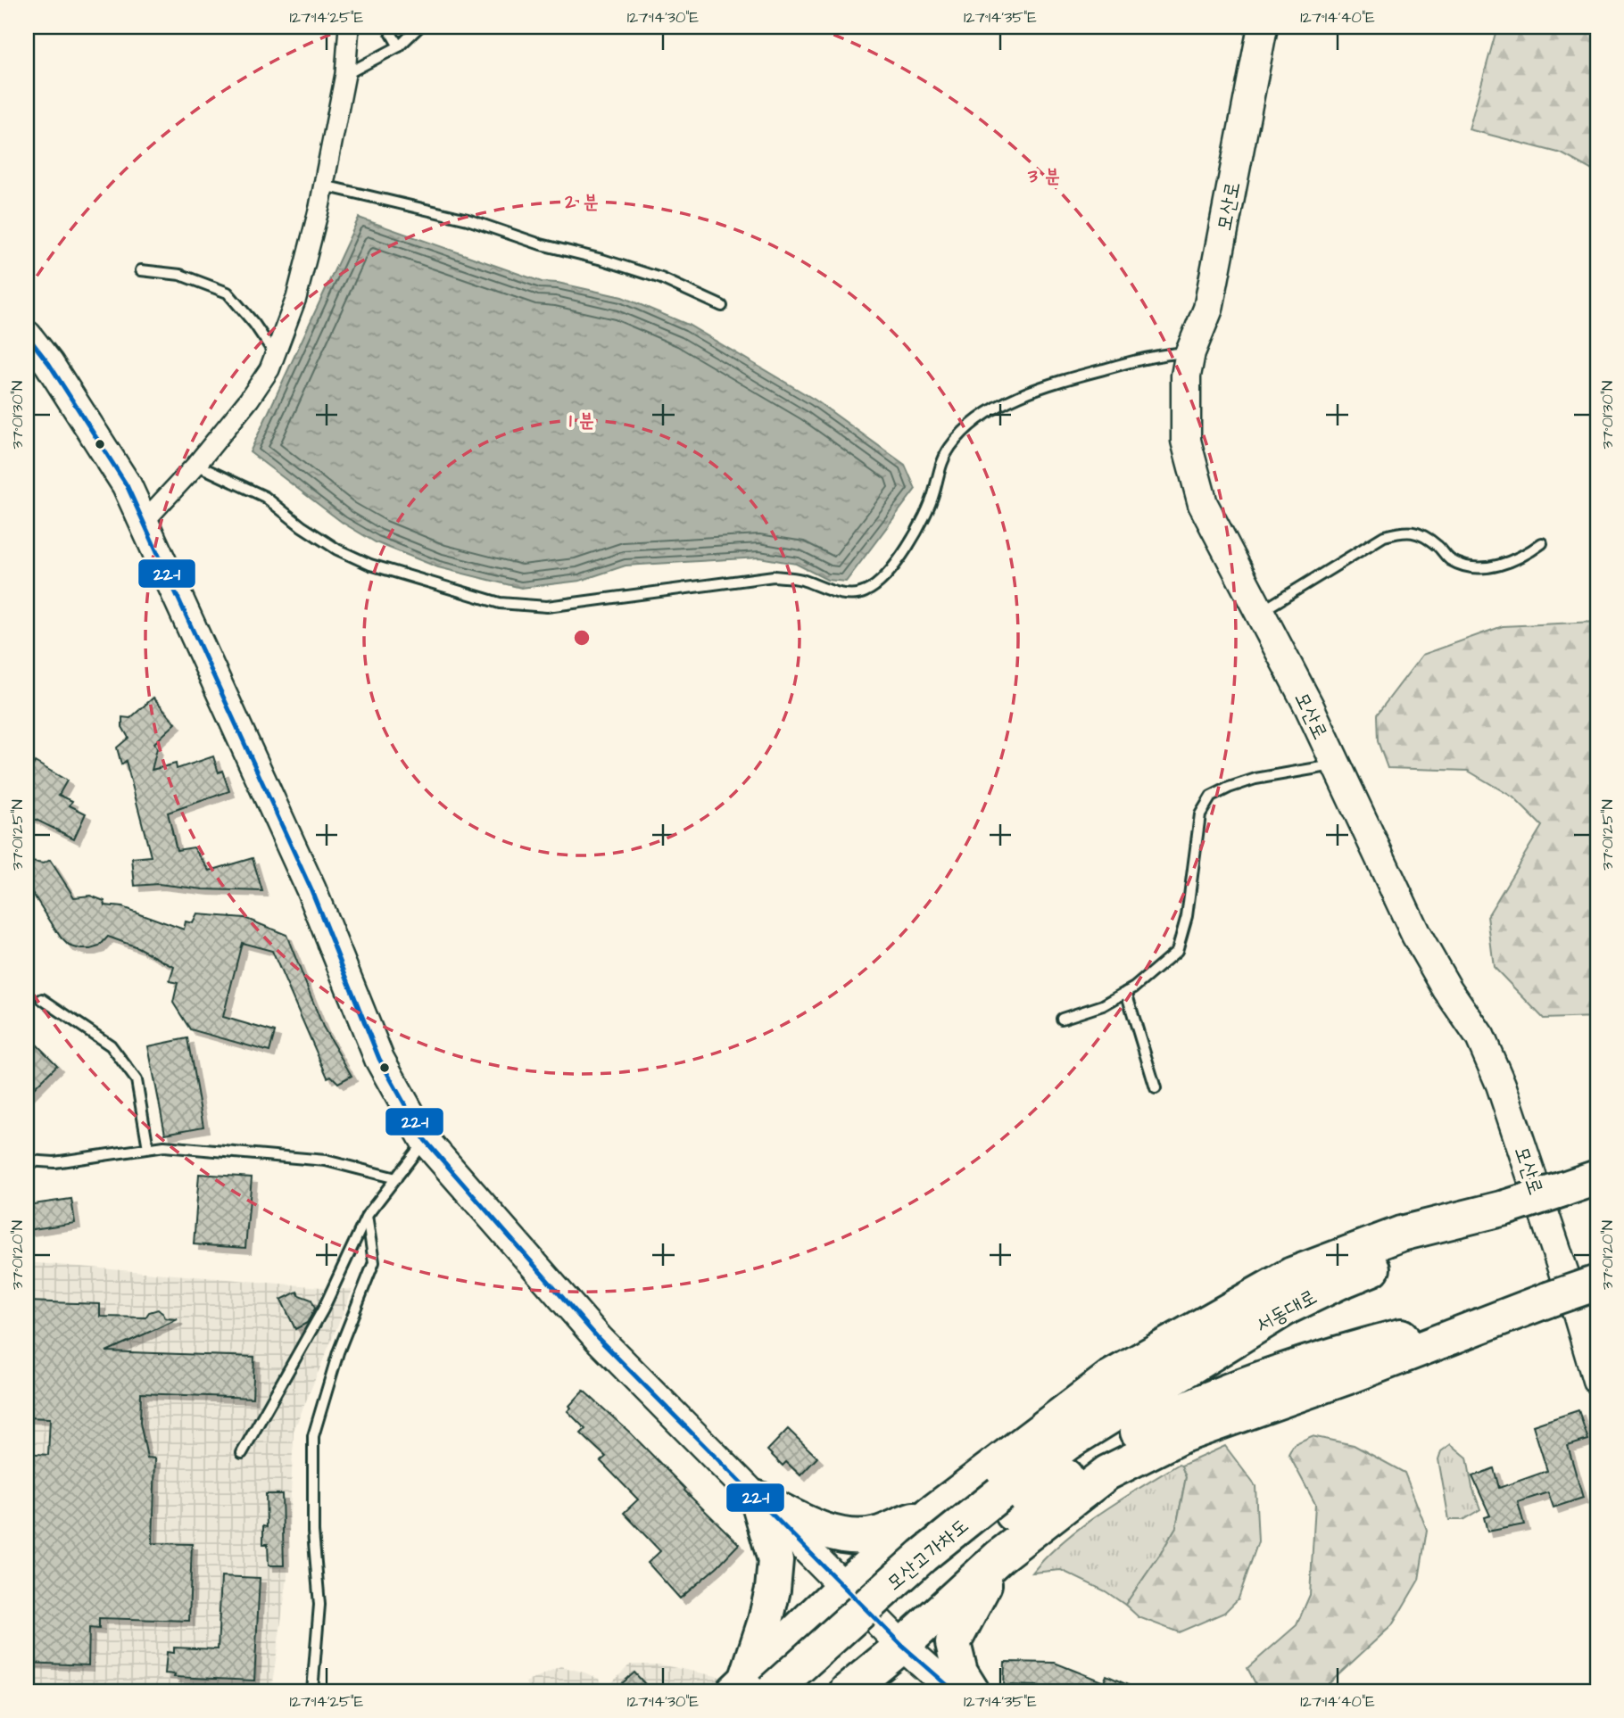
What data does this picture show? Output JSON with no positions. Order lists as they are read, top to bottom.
{
  "streets": {
    "highway": ["서동대로", "모산고가차도"],
    "main road": ["모산로"]
  },
  "crossings": [
    ["서동대로", "모산고가차도"]
  ],
  "lines": ["transit line 22-1"],
  "coordinates": [
    "127°14'25\"E",
    "127°14'30\"E",
    "127°14'35\"E",
    "127°14'40\"E",
    "37°01'30\"N",
    "37°01'25\"N",
    "37°01'20\"N"
  ],
  "rings": ["3 분", "2 분", "1 분"]
}
